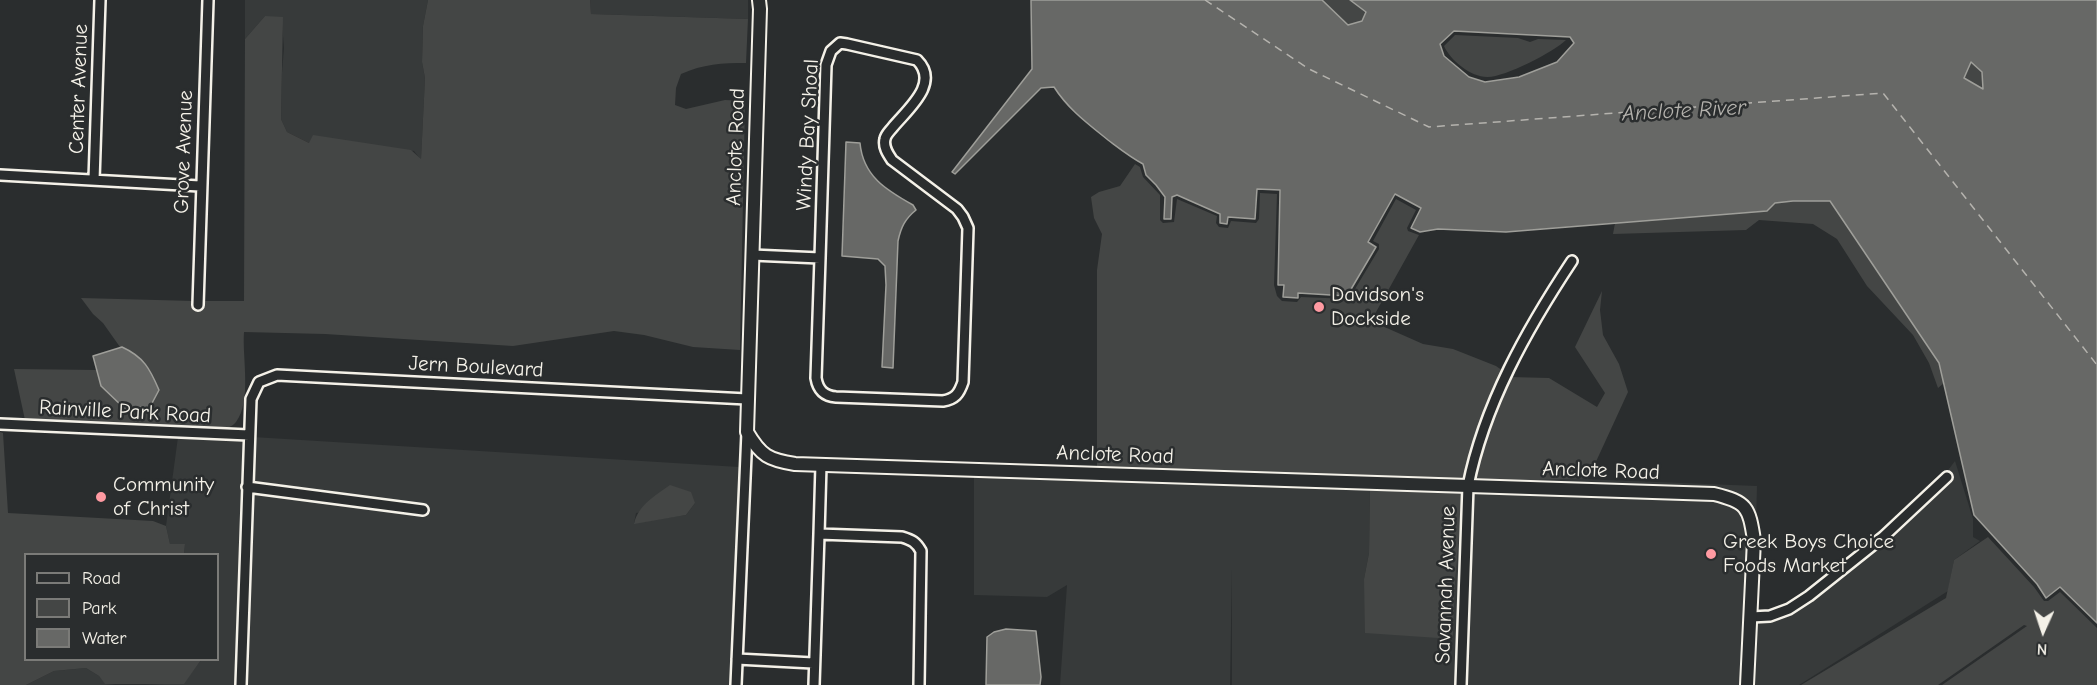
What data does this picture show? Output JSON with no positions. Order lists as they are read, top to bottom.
{
  "streets": {
    "street": [
      "Center Avenue",
      "Windy Bay Shoal",
      "Anclote Road",
      "Grove Avenue",
      "Jern Boulevard",
      "Rainville Park Road",
      "Savannah Avenue"
    ]
  },
  "crossings": [
    ["Anclote Road", "Jern Boulevard"],
    ["Anclote Road", "Savannah Avenue"],
    ["Jern Boulevard", "Rainville Park Road"]
  ],
  "water": ["Anclote River"],
  "places": ["Davidson's Dockside", "Community of Christ", "Greek Boys Choice Foods Market"],
  "legend": ["Road", "Park", "Water"],
  "north": "bottom"
}
